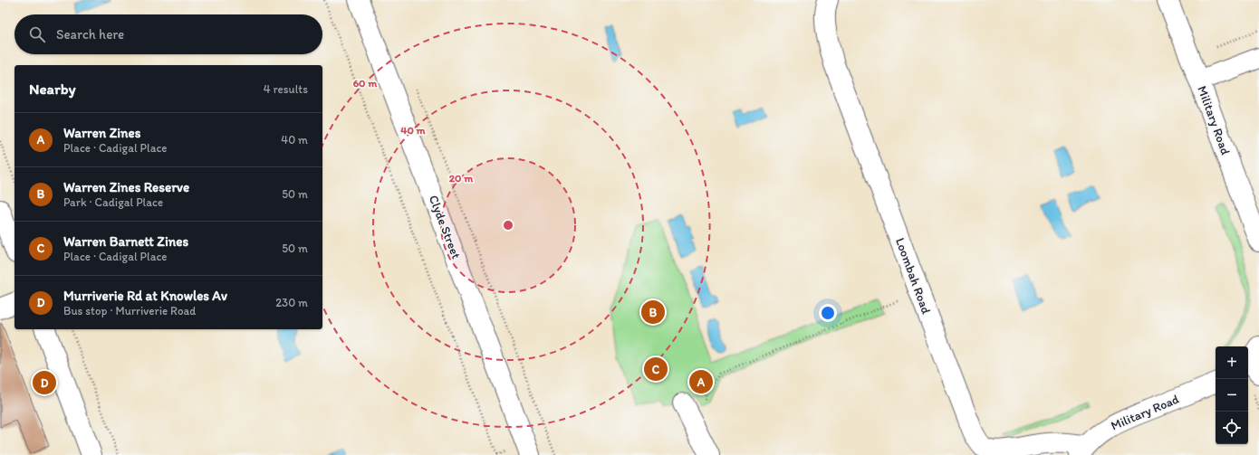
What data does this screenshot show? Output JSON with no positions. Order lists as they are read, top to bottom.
{
  "streets": {
    "street": ["Military Road", "Clyde Street", "Loombah Road"]
  },
  "crossings": [
    ["Military Road", "Loombah Road"]
  ],
  "page": {
    "search": "Search here",
    "heading": ["Nearby", "4 results"],
    "list": [
      {
        "mark": "A",
        "name": "Warren Zines",
        "note": "Place · Cadigal Place",
        "value": "40 m"
      },
      {
        "mark": "B",
        "name": "Warren Zines Reserve",
        "note": "Park · Cadigal Place",
        "value": "50 m"
      },
      {
        "mark": "C",
        "name": "Warren Barnett Zines",
        "note": "Place · Cadigal Place",
        "value": "50 m"
      },
      {
        "mark": "D",
        "name": "Murriverie Rd at Knowles Av",
        "note": "Bus stop · Murriverie Road",
        "value": "230 m"
      }
    ],
    "pins": [
      "B",
      "C",
      "A",
      "D"
    ],
    "map_buttons": ["+", "−"]
  },
  "rings": ["60 m", "40 m", "20 m"]
}
